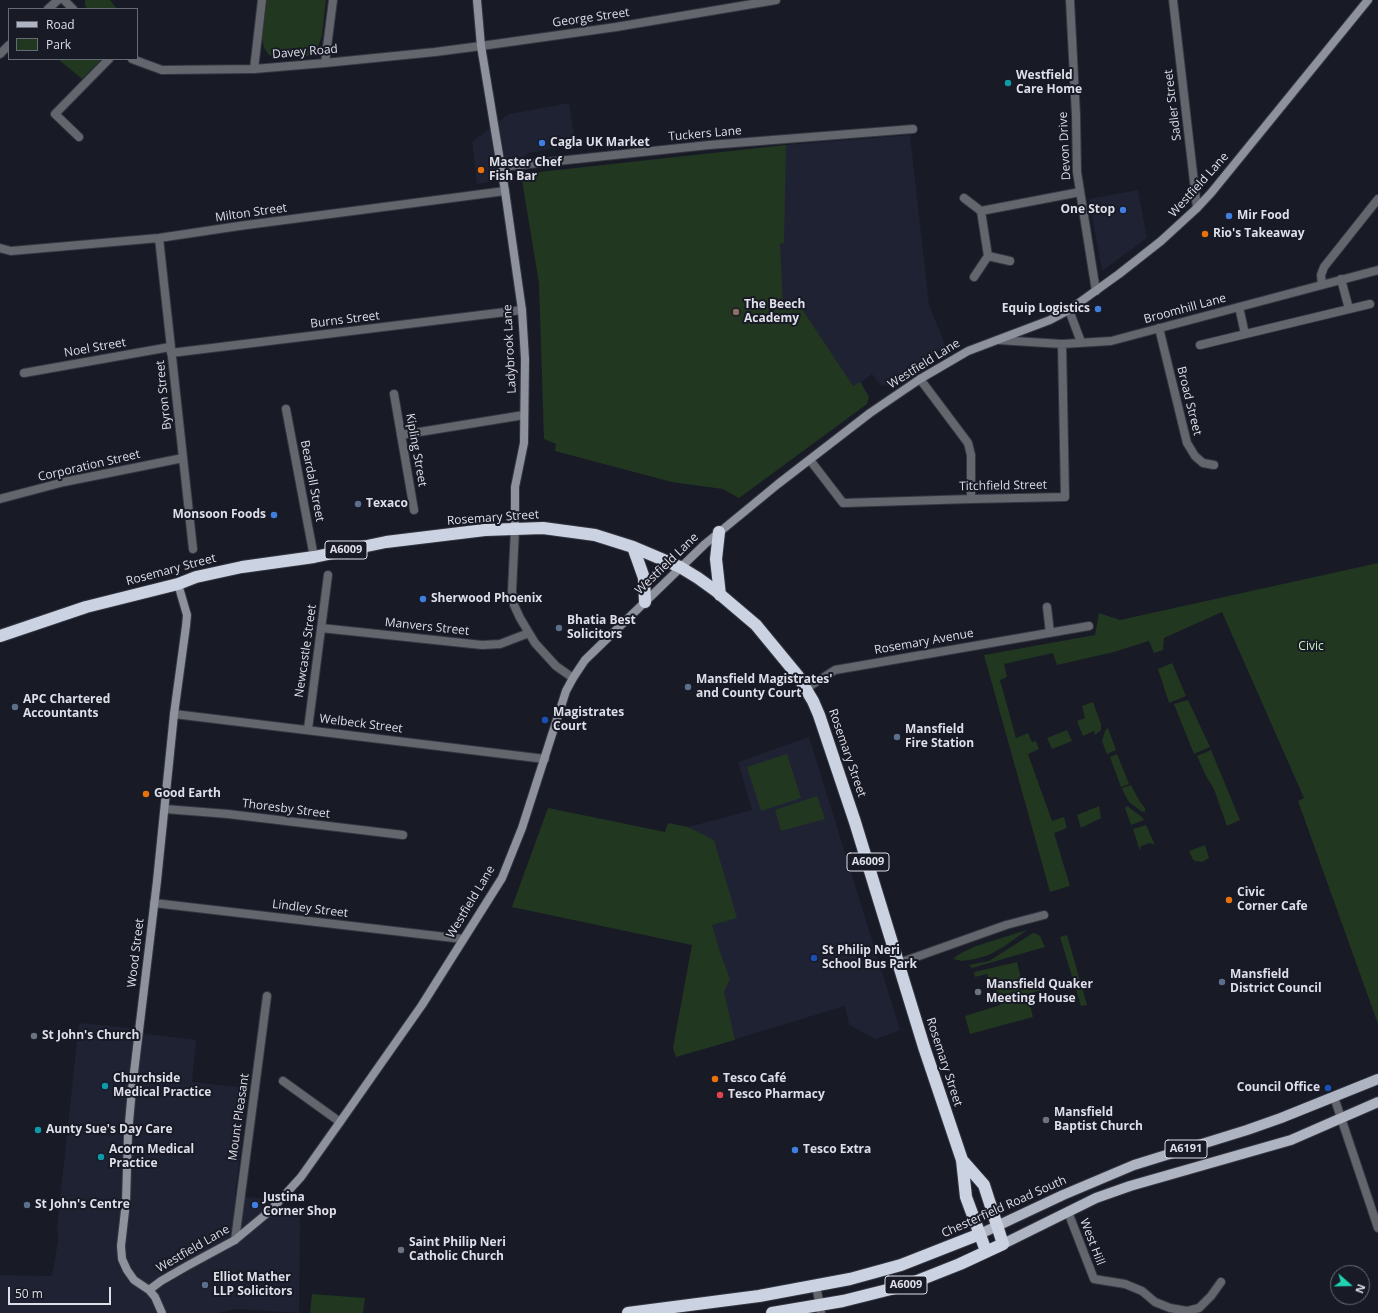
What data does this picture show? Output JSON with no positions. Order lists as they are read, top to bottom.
{
  "streets": {
    "highway": ["Rosemary Street", "A6009", "Chesterfield Road South"],
    "main road": ["A6191"],
    "street": [
      "George Street",
      "Davey Road",
      "Sadler Street",
      "Tuckers Lane",
      "Devon Drive",
      "Westfield Lane",
      "Milton Street",
      "Broomhill Lane",
      "Burns Street",
      "Noel Street",
      "Ladybrook Lane",
      "Byron Street",
      "Broad Street",
      "Kipling Street",
      "Corporation Street",
      "Beardall Street",
      "Titchfield Street",
      "Manvers Street",
      "Rosemary Avenue",
      "Newcastle Street",
      "Welbeck Street",
      "Thoresby Street",
      "Lindley Street",
      "Wood Street",
      "Mount Pleasant",
      "West Hill"
    ]
  },
  "crossings": [
    ["George Street", "Davey Road"],
    ["George Street", "Ladybrook Lane"],
    ["Davey Road", "Ladybrook Lane"],
    ["Sadler Street", "Westfield Lane"],
    ["Tuckers Lane", "Ladybrook Lane"],
    ["Devon Drive", "Westfield Lane"],
    ["Westfield Lane", "Broomhill Lane"],
    ["Westfield Lane", "Ladybrook Lane"],
    ["Westfield Lane", "Titchfield Street"],
    ["Westfield Lane", "Rosemary Street"],
    ["Westfield Lane", "Welbeck Street"],
    ["Westfield Lane", "Lindley Street"],
    ["Westfield Lane", "Wood Street"],
    ["Westfield Lane", "Mount Pleasant"],
    ["Milton Street", "Ladybrook Lane"],
    ["Milton Street", "Byron Street"],
    ["Broomhill Lane", "Broad Street"],
    ["Broomhill Lane", "Titchfield Street"],
    ["Burns Street", "Noel Street"],
    ["Burns Street", "Ladybrook Lane"],
    ["Burns Street", "Byron Street"],
    ["Noel Street", "Byron Street"],
    ["Ladybrook Lane", "Rosemary Street"],
    ["Ladybrook Lane", "Manvers Street"],
    ["Byron Street", "Corporation Street"],
    ["Beardall Street", "Rosemary Street"],
    ["Rosemary Street", "A6009"],
    ["Rosemary Street", "Rosemary Avenue"],
    ["Rosemary Street", "Wood Street"],
    ["Rosemary Street", "A6191"],
    ["Rosemary Street", "Chesterfield Road South"],
    ["A6009", "A6191"],
    ["Manvers Street", "Newcastle Street"],
    ["Newcastle Street", "Welbeck Street"],
    ["Welbeck Street", "Wood Street"],
    ["Thoresby Street", "Wood Street"],
    ["Lindley Street", "Wood Street"],
    ["A6191", "West Hill"]
  ],
  "parks": ["Civic"],
  "places": [
    "Westfield Care Home",
    "Cagla UK Market",
    "Master Chef Fish Bar",
    "One Stop",
    "Mir Food",
    "Rio's Takeaway",
    "Equip Logistics",
    "The Beech Academy",
    "Texaco",
    "Monsoon Foods",
    "Sherwood Phoenix",
    "Bhatia Best Solicitors",
    "Mansfield Magistrates' and County Court",
    "APC Chartered Accountants",
    "Magistrates Court",
    "Mansfield Fire Station",
    "Good Earth",
    "Civic Corner Cafe",
    "St Philip Neri School Bus Park",
    "Mansfield District Council",
    "Mansfield Quaker Meeting House",
    "St John's Church",
    "Tesco Café",
    "Churchside Medical Practice",
    "Council Office",
    "Tesco Pharmacy",
    "Mansfield Baptist Church",
    "Aunty Sue's Day Care",
    "Tesco Extra",
    "Acorn Medical Practice",
    "St John's Centre",
    "Justina Corner Shop",
    "Saint Philip Neri Catholic Church",
    "Elliot Mather LLP Solicitors"
  ],
  "legend": ["Road", "Park"],
  "scale_bar": "50 m",
  "north": "right"
}
